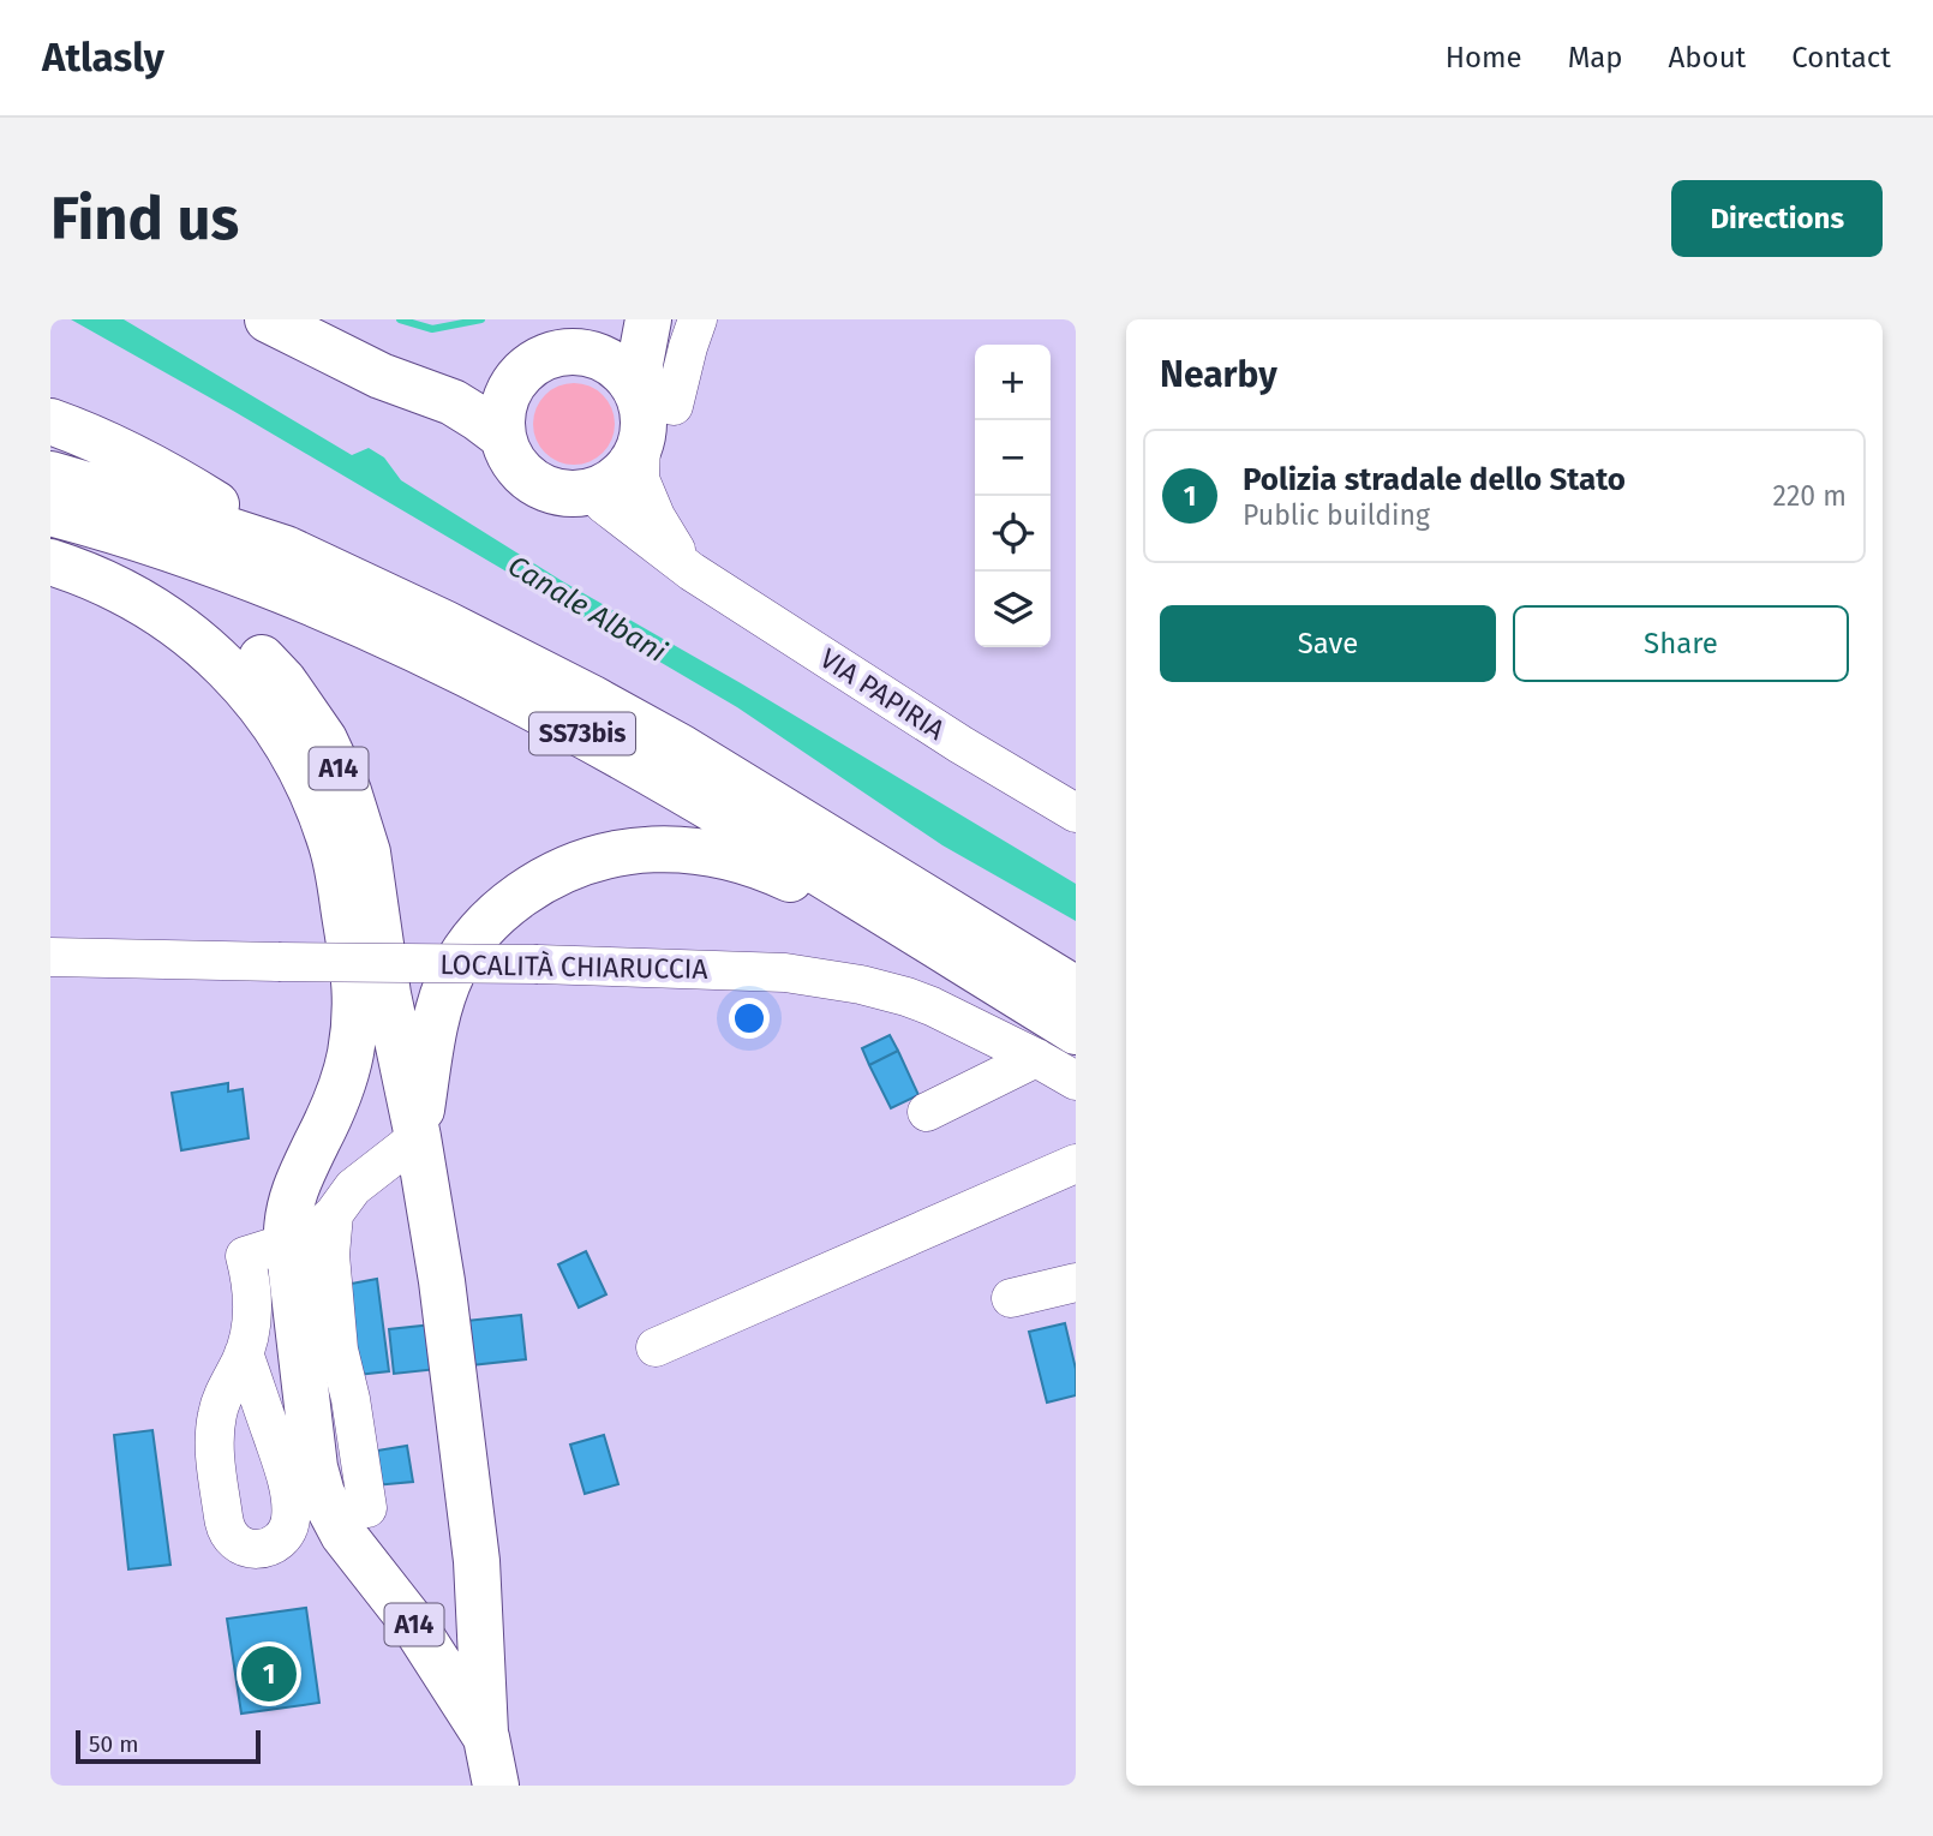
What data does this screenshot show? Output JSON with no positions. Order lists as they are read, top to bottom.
{
  "streets": {
    "main road": ["SS73bis", "A14"],
    "street": ["VIA PAPIRIA", "LOCALITÀ CHIARUCCIA"]
  },
  "water": ["Canale Albani"],
  "scale_bar": "50 m",
  "page": {
    "header": "Atlasly",
    "nav": [
      "Home",
      "Map",
      "About",
      "Contact"
    ],
    "buttons": [
      "Directions",
      ["Save", "Share"]
    ],
    "title": "Find us",
    "heading": "Nearby",
    "map_buttons": ["+", "−"],
    "list": [
      {
        "mark": "1",
        "name": "Polizia stradale dello Stato",
        "note": "Public building",
        "value": "220 m"
      }
    ],
    "pins": "1",
    "scale": "50 m"
  }
}
